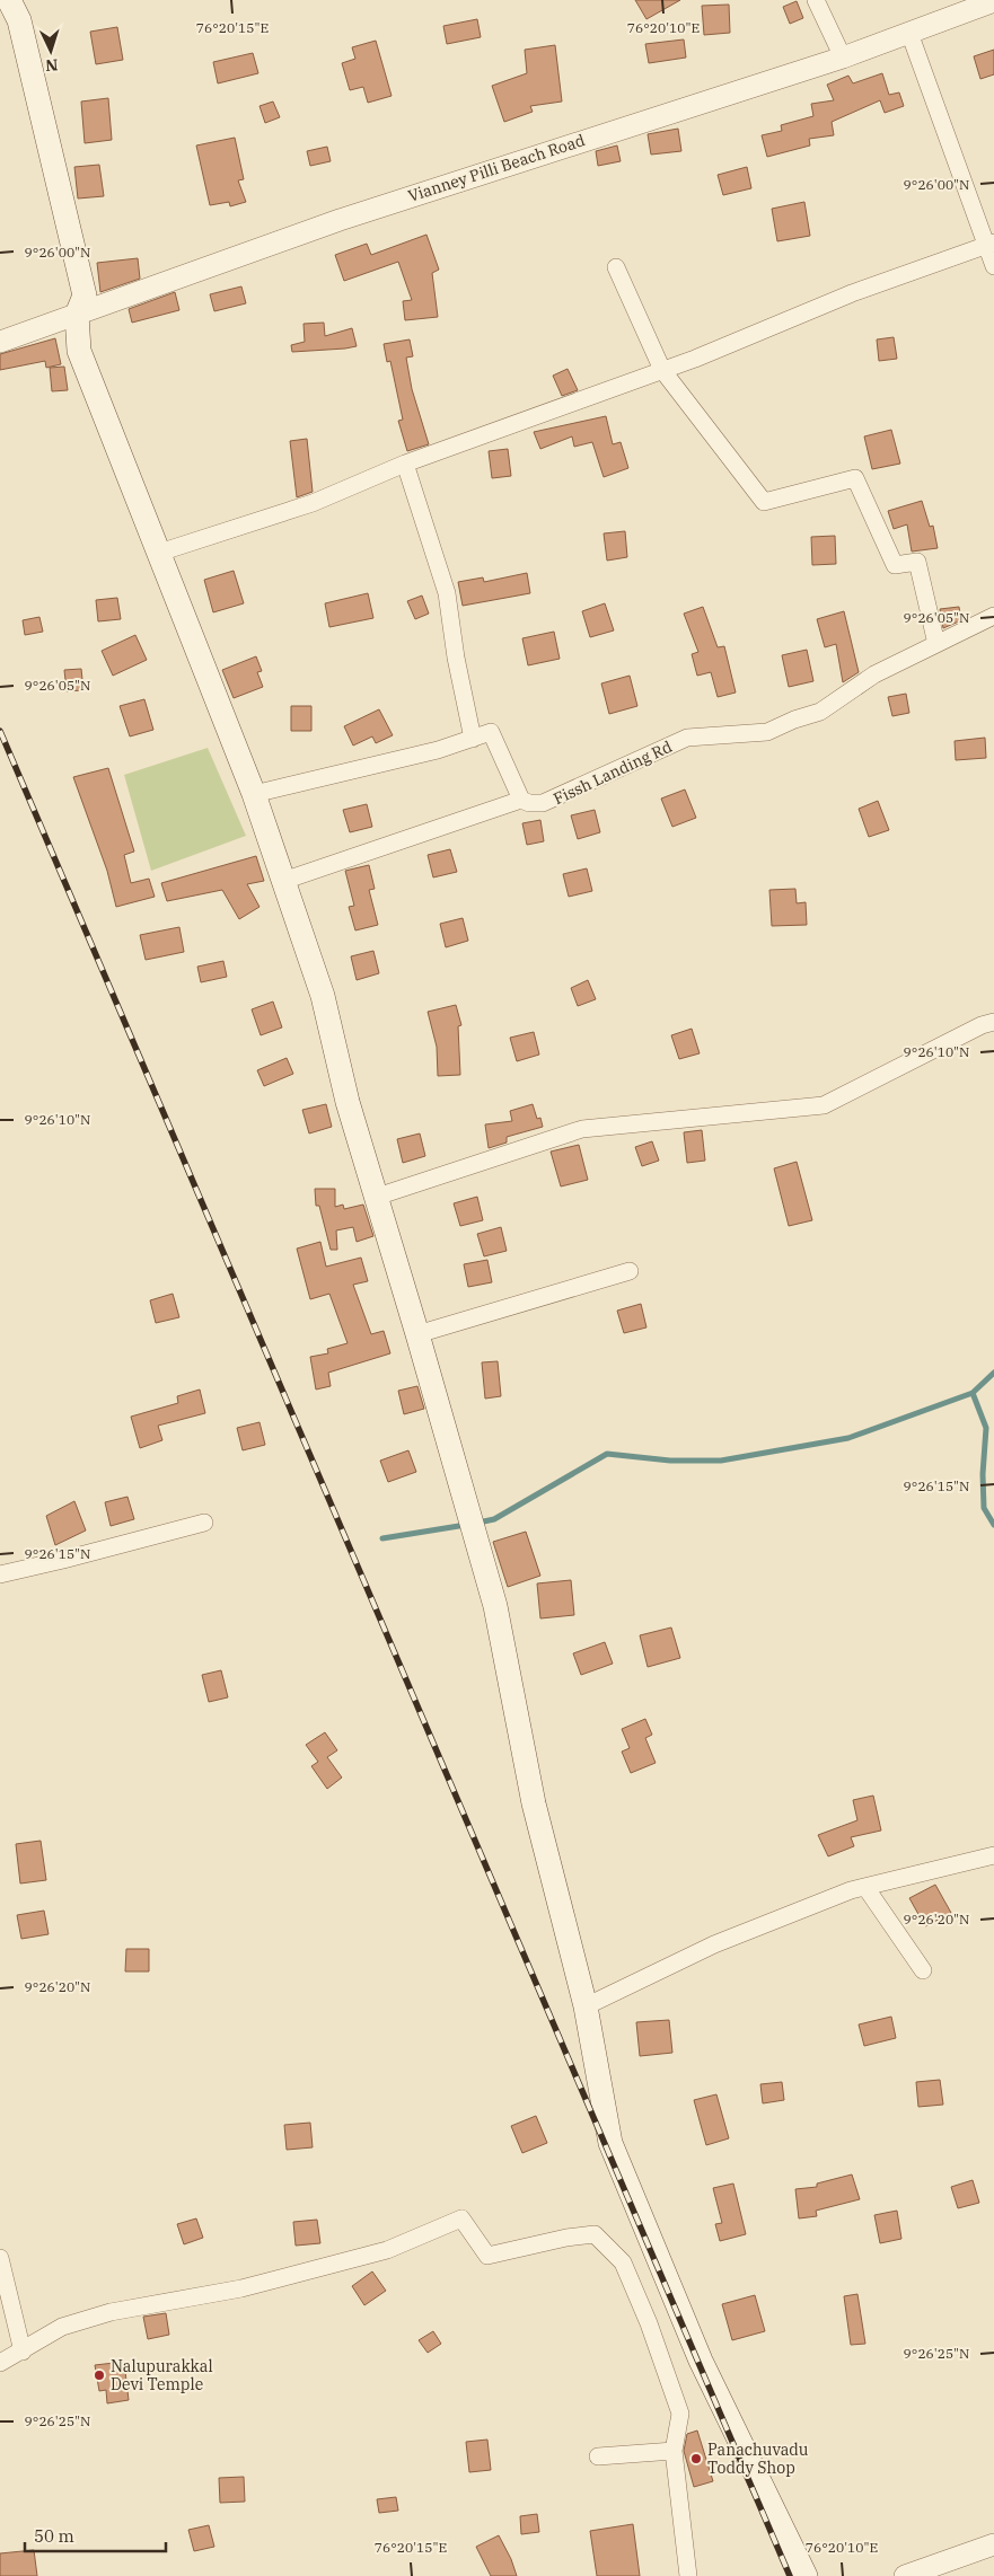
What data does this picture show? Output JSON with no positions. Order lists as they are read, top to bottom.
{
  "streets": {
    "street": ["Vianney Pilli Beach Road", "Fissh Landing Rd"]
  },
  "places": ["Nalupurakkal Devi Temple", "Panachuvadu Toddy Shop"],
  "scale_bar": "50 m",
  "north": "bottom",
  "coordinates": [
    "76°20'15\"E",
    "76°20'10\"E",
    "9°26'00\"N",
    "9°26'05\"N",
    "9°26'10\"N",
    "9°26'15\"N",
    "9°26'20\"N",
    "9°26'25\"N"
  ]
}
